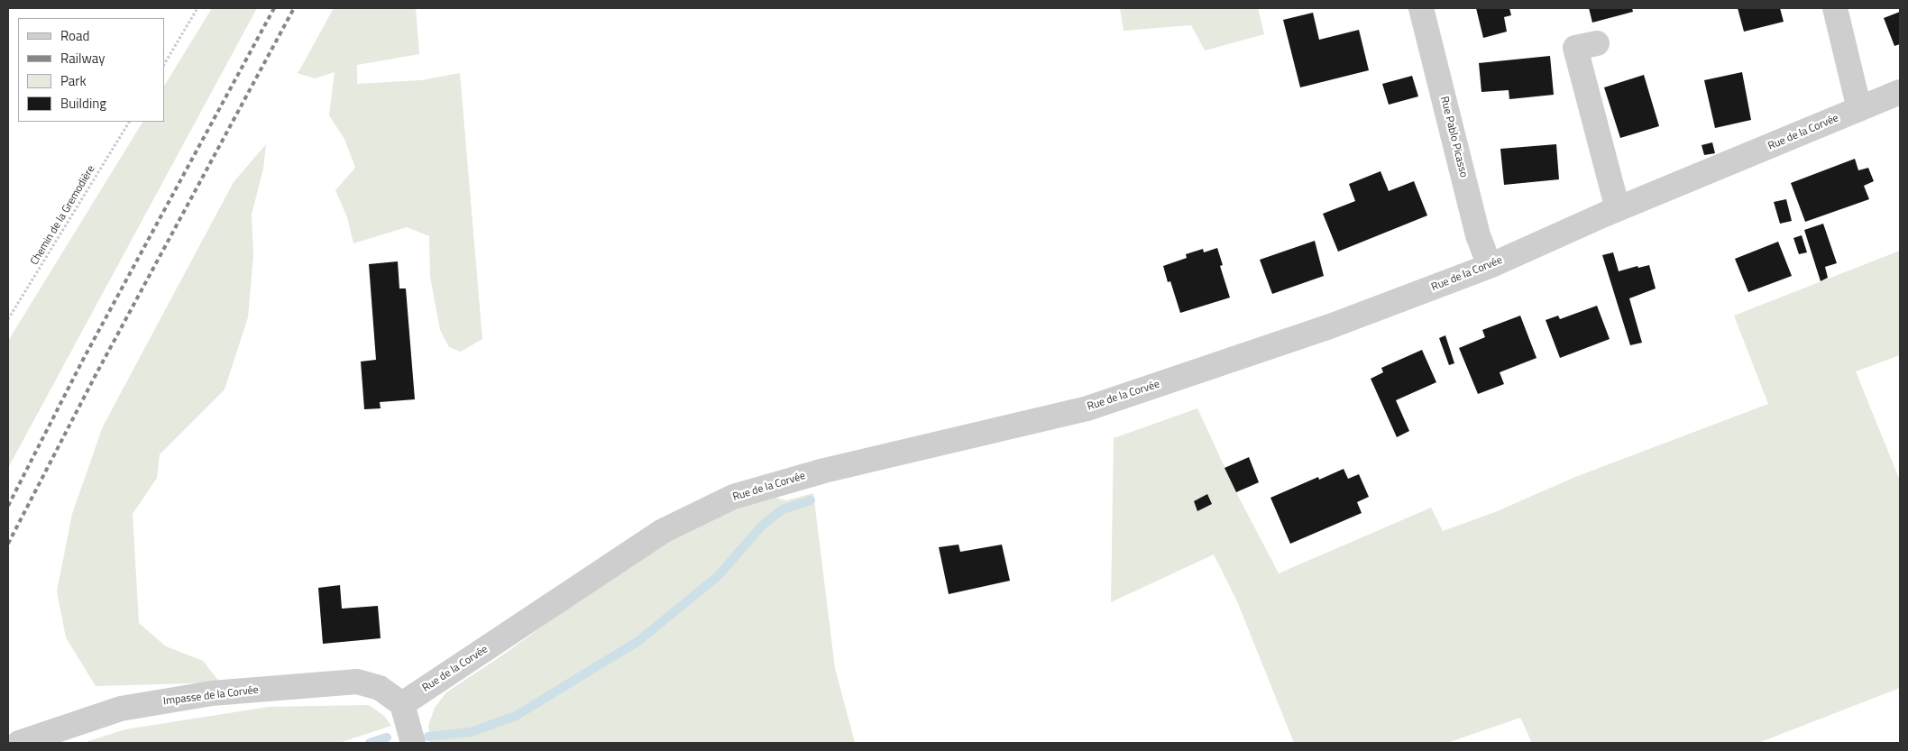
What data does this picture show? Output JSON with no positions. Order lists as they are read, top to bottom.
{
  "streets": {
    "street": ["Rue de la Corvée", "Rue Pablo Picasso", "Impasse de la Corvée"],
    "path": ["Chemin de la Gremodière"]
  },
  "crossings": [
    ["Rue de la Corvée", "Rue Pablo Picasso"],
    ["Rue de la Corvée", "Impasse de la Corvée"]
  ],
  "legend": [
    "Road",
    "Railway",
    "Park",
    "Building"
  ]
}
